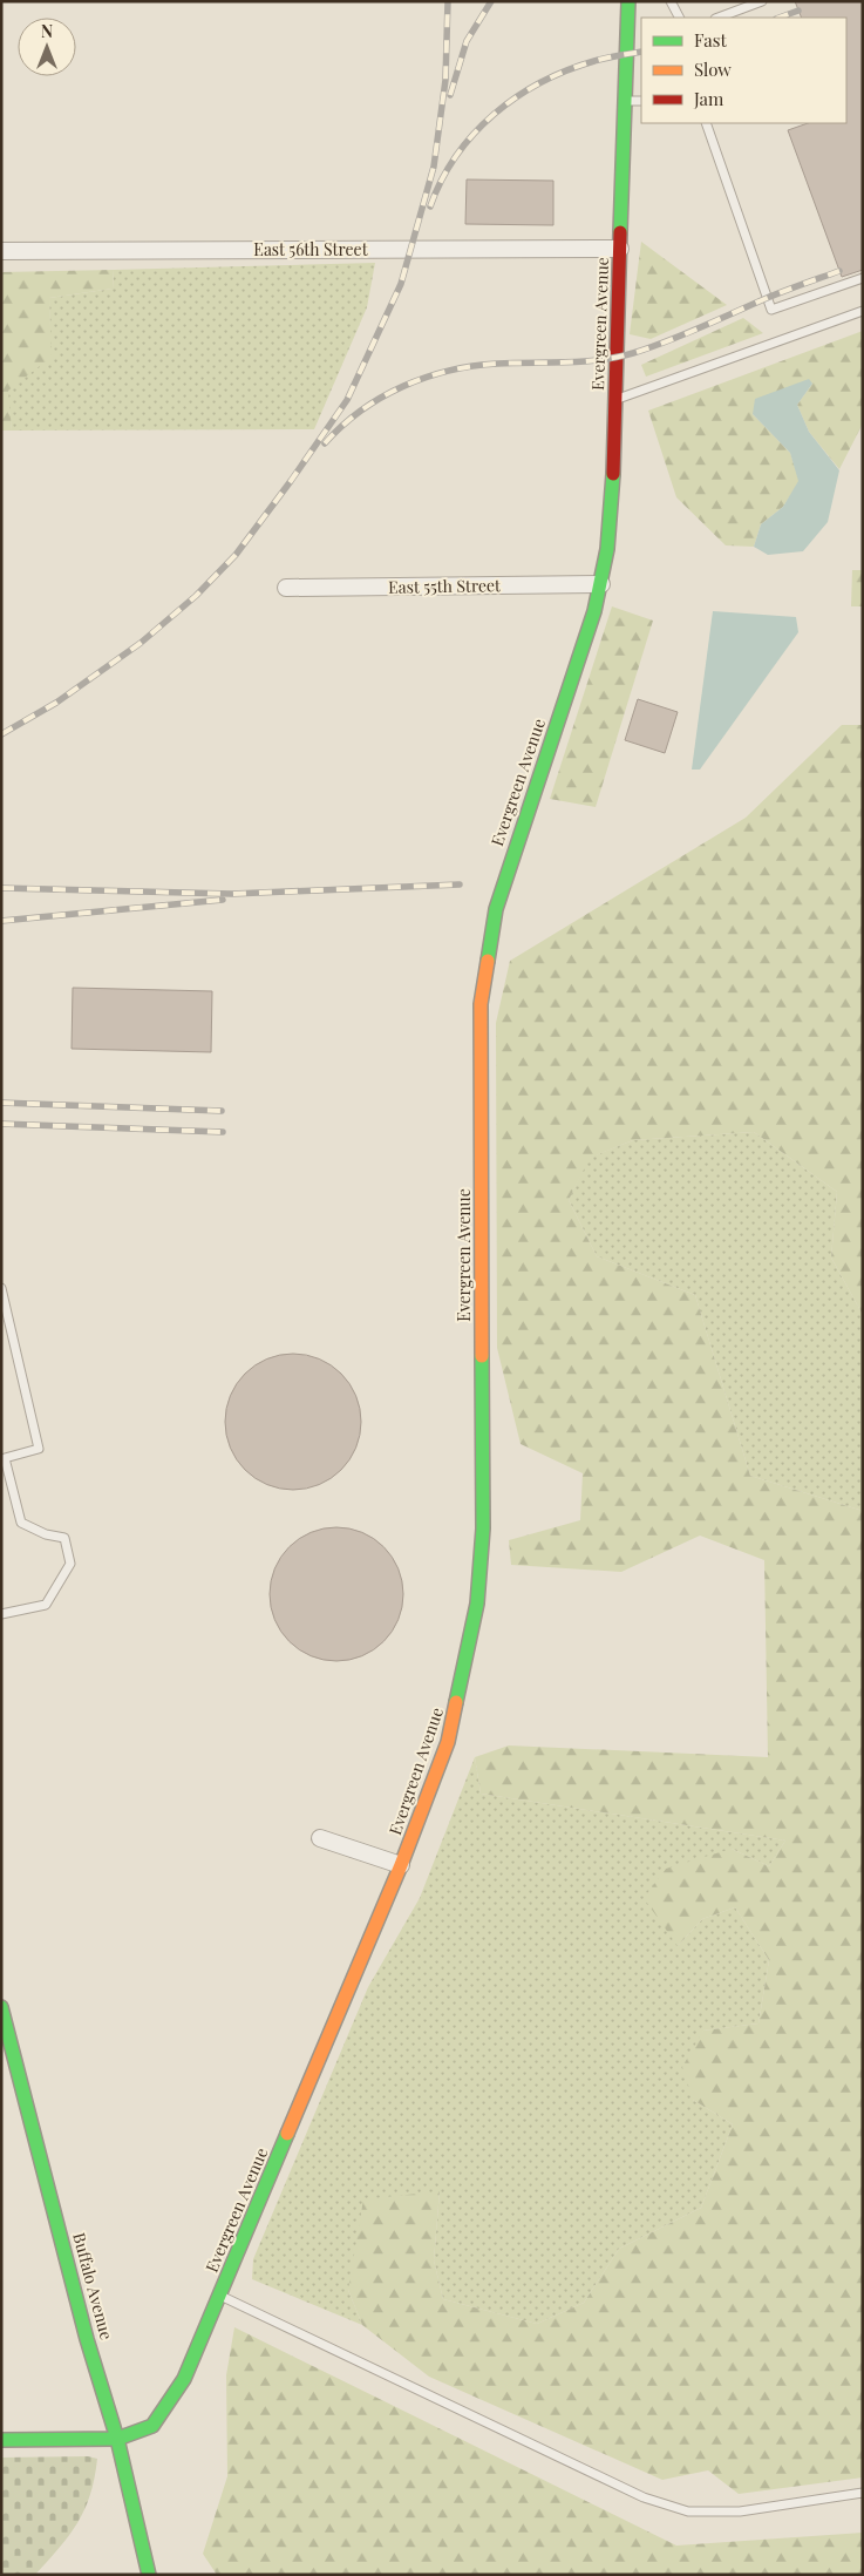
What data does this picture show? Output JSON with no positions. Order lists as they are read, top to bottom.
{
  "streets": {
    "street": [
      "East 56th Street",
      "Evergreen Avenue",
      "East 55th Street",
      "Buffalo Avenue"
    ]
  },
  "crossings": [
    ["East 56th Street", "Evergreen Avenue"],
    ["Evergreen Avenue", "East 55th Street"],
    ["Evergreen Avenue", "Buffalo Avenue"]
  ],
  "legend": ["Fast", "Slow", "Jam"],
  "north": "top"
}
